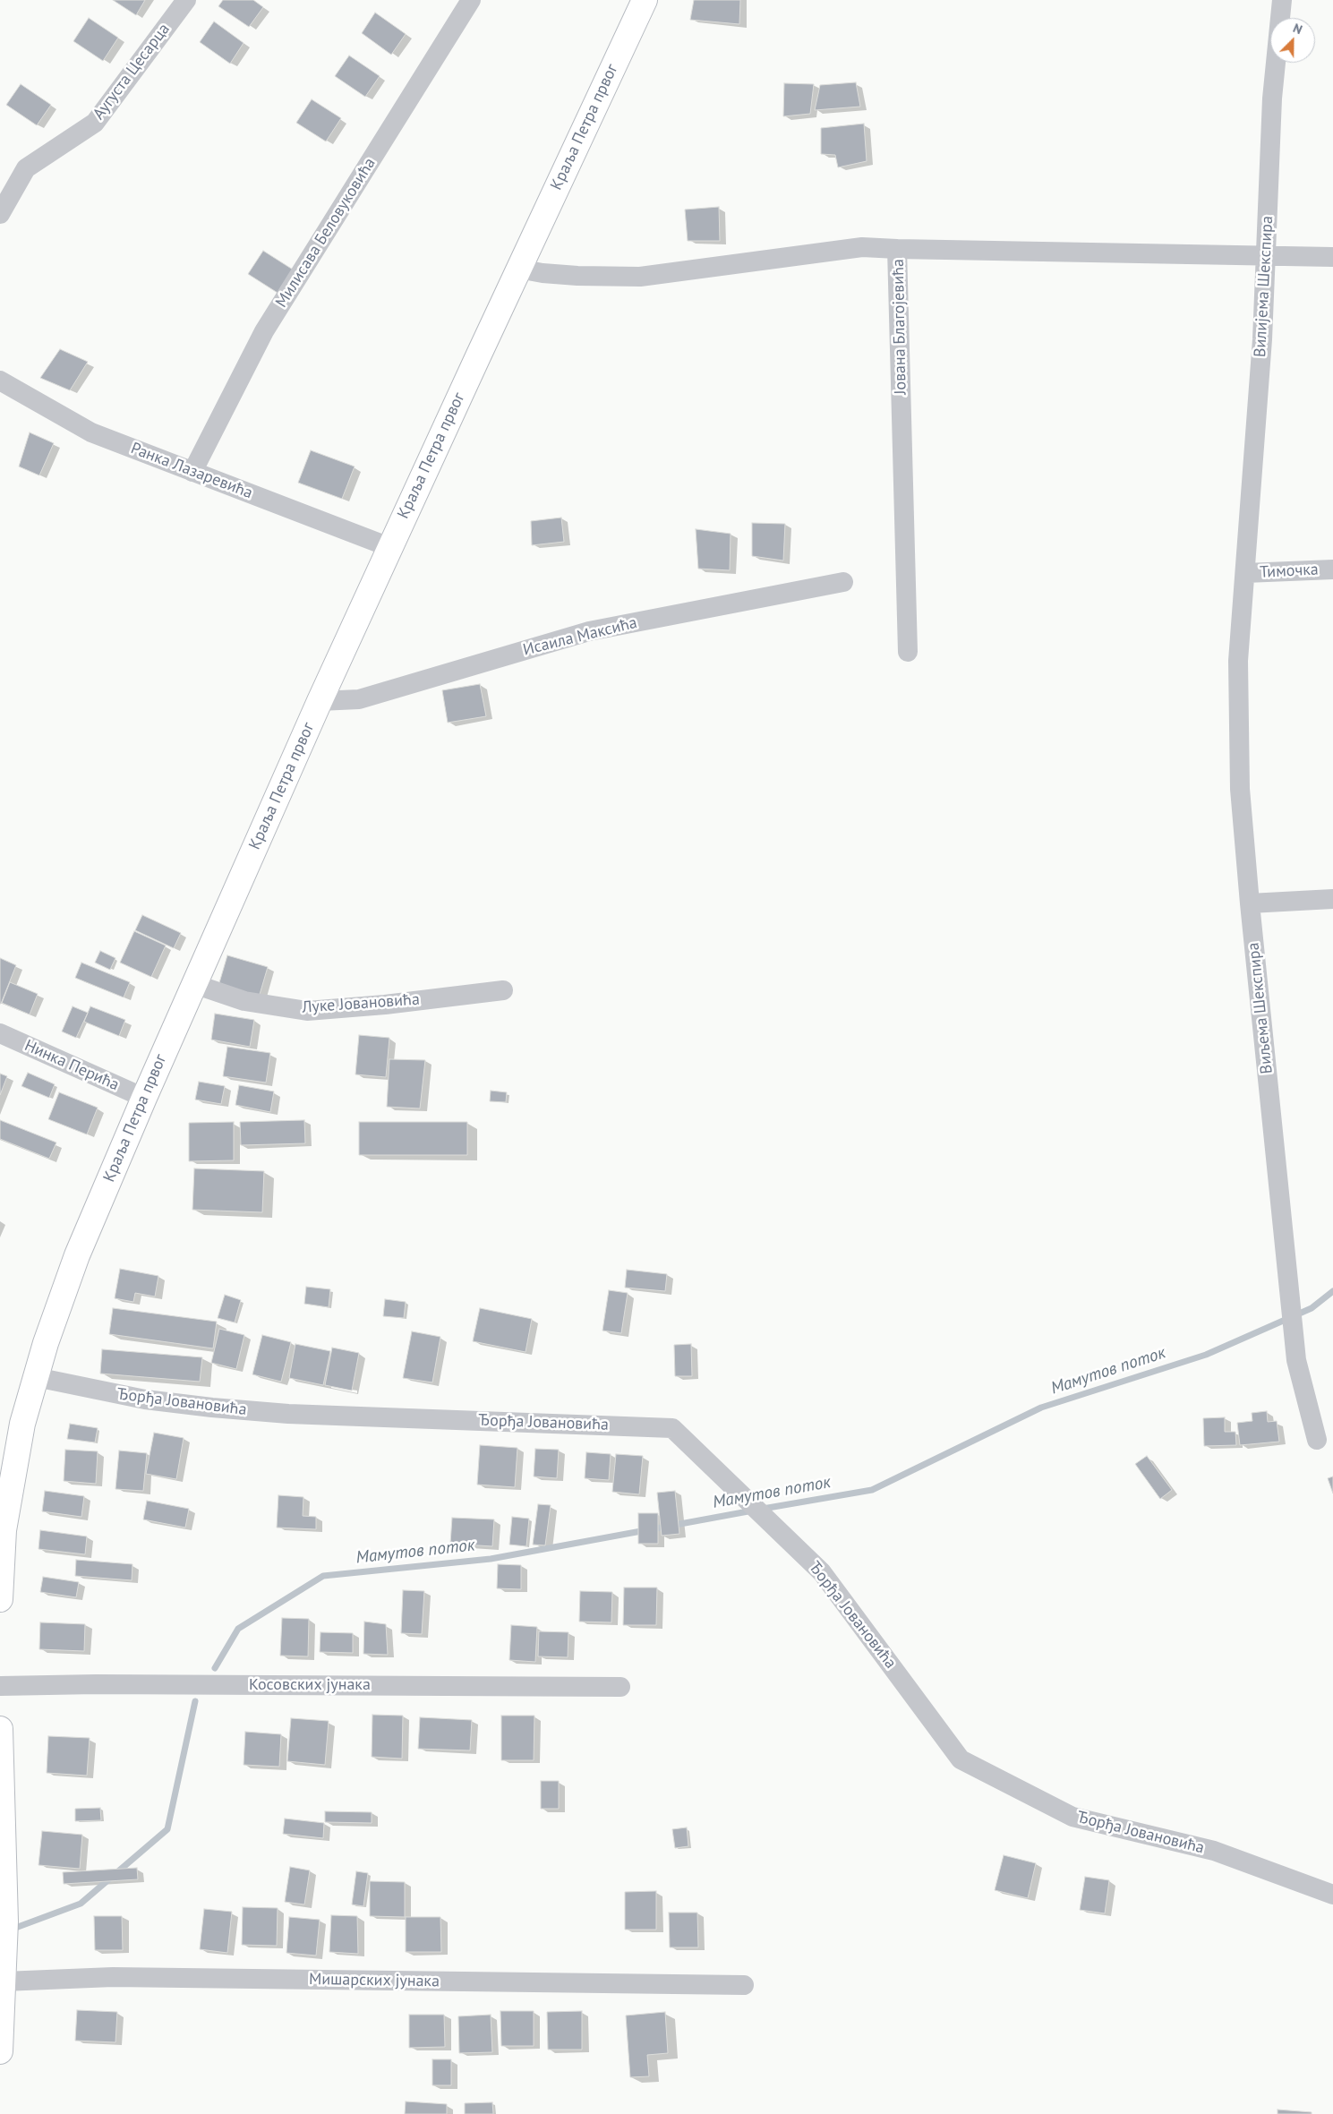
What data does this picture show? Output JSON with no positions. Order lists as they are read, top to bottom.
{
  "streets": {
    "street": [
      "Аугуста Цесарца",
      "Краља Петра првог",
      "Милисава Беловуковића",
      "Вилијема Шекспира",
      "Јована Благојевића",
      "Ранка Лазаревића",
      "Тимочка",
      "Исаила Максића",
      "Луке Јовановића",
      "Виљема Шекспира",
      "Нинка Перића",
      "Ђорђа Јовановића",
      "Косовских јунака",
      "Мишарских јунака"
    ]
  },
  "crossings": [
    ["Краља Петра првог", "Јована Благојевића"],
    ["Краља Петра првог", "Ранка Лазаревића"],
    ["Краља Петра првог", "Исаила Максића"],
    ["Краља Петра првог", "Луке Јовановића"],
    ["Краља Петра првог", "Нинка Перића"],
    ["Краља Петра првог", "Ђорђа Јовановића"],
    ["Милисава Беловуковића", "Ранка Лазаревића"],
    ["Вилијема Шекспира", "Тимочка"],
    ["Вилијема Шекспира", "Виљема Шекспира"],
    ["Тимочка", "Виљема Шекспира"]
  ],
  "water": ["Мамутов поток"],
  "north": "top right"
}
